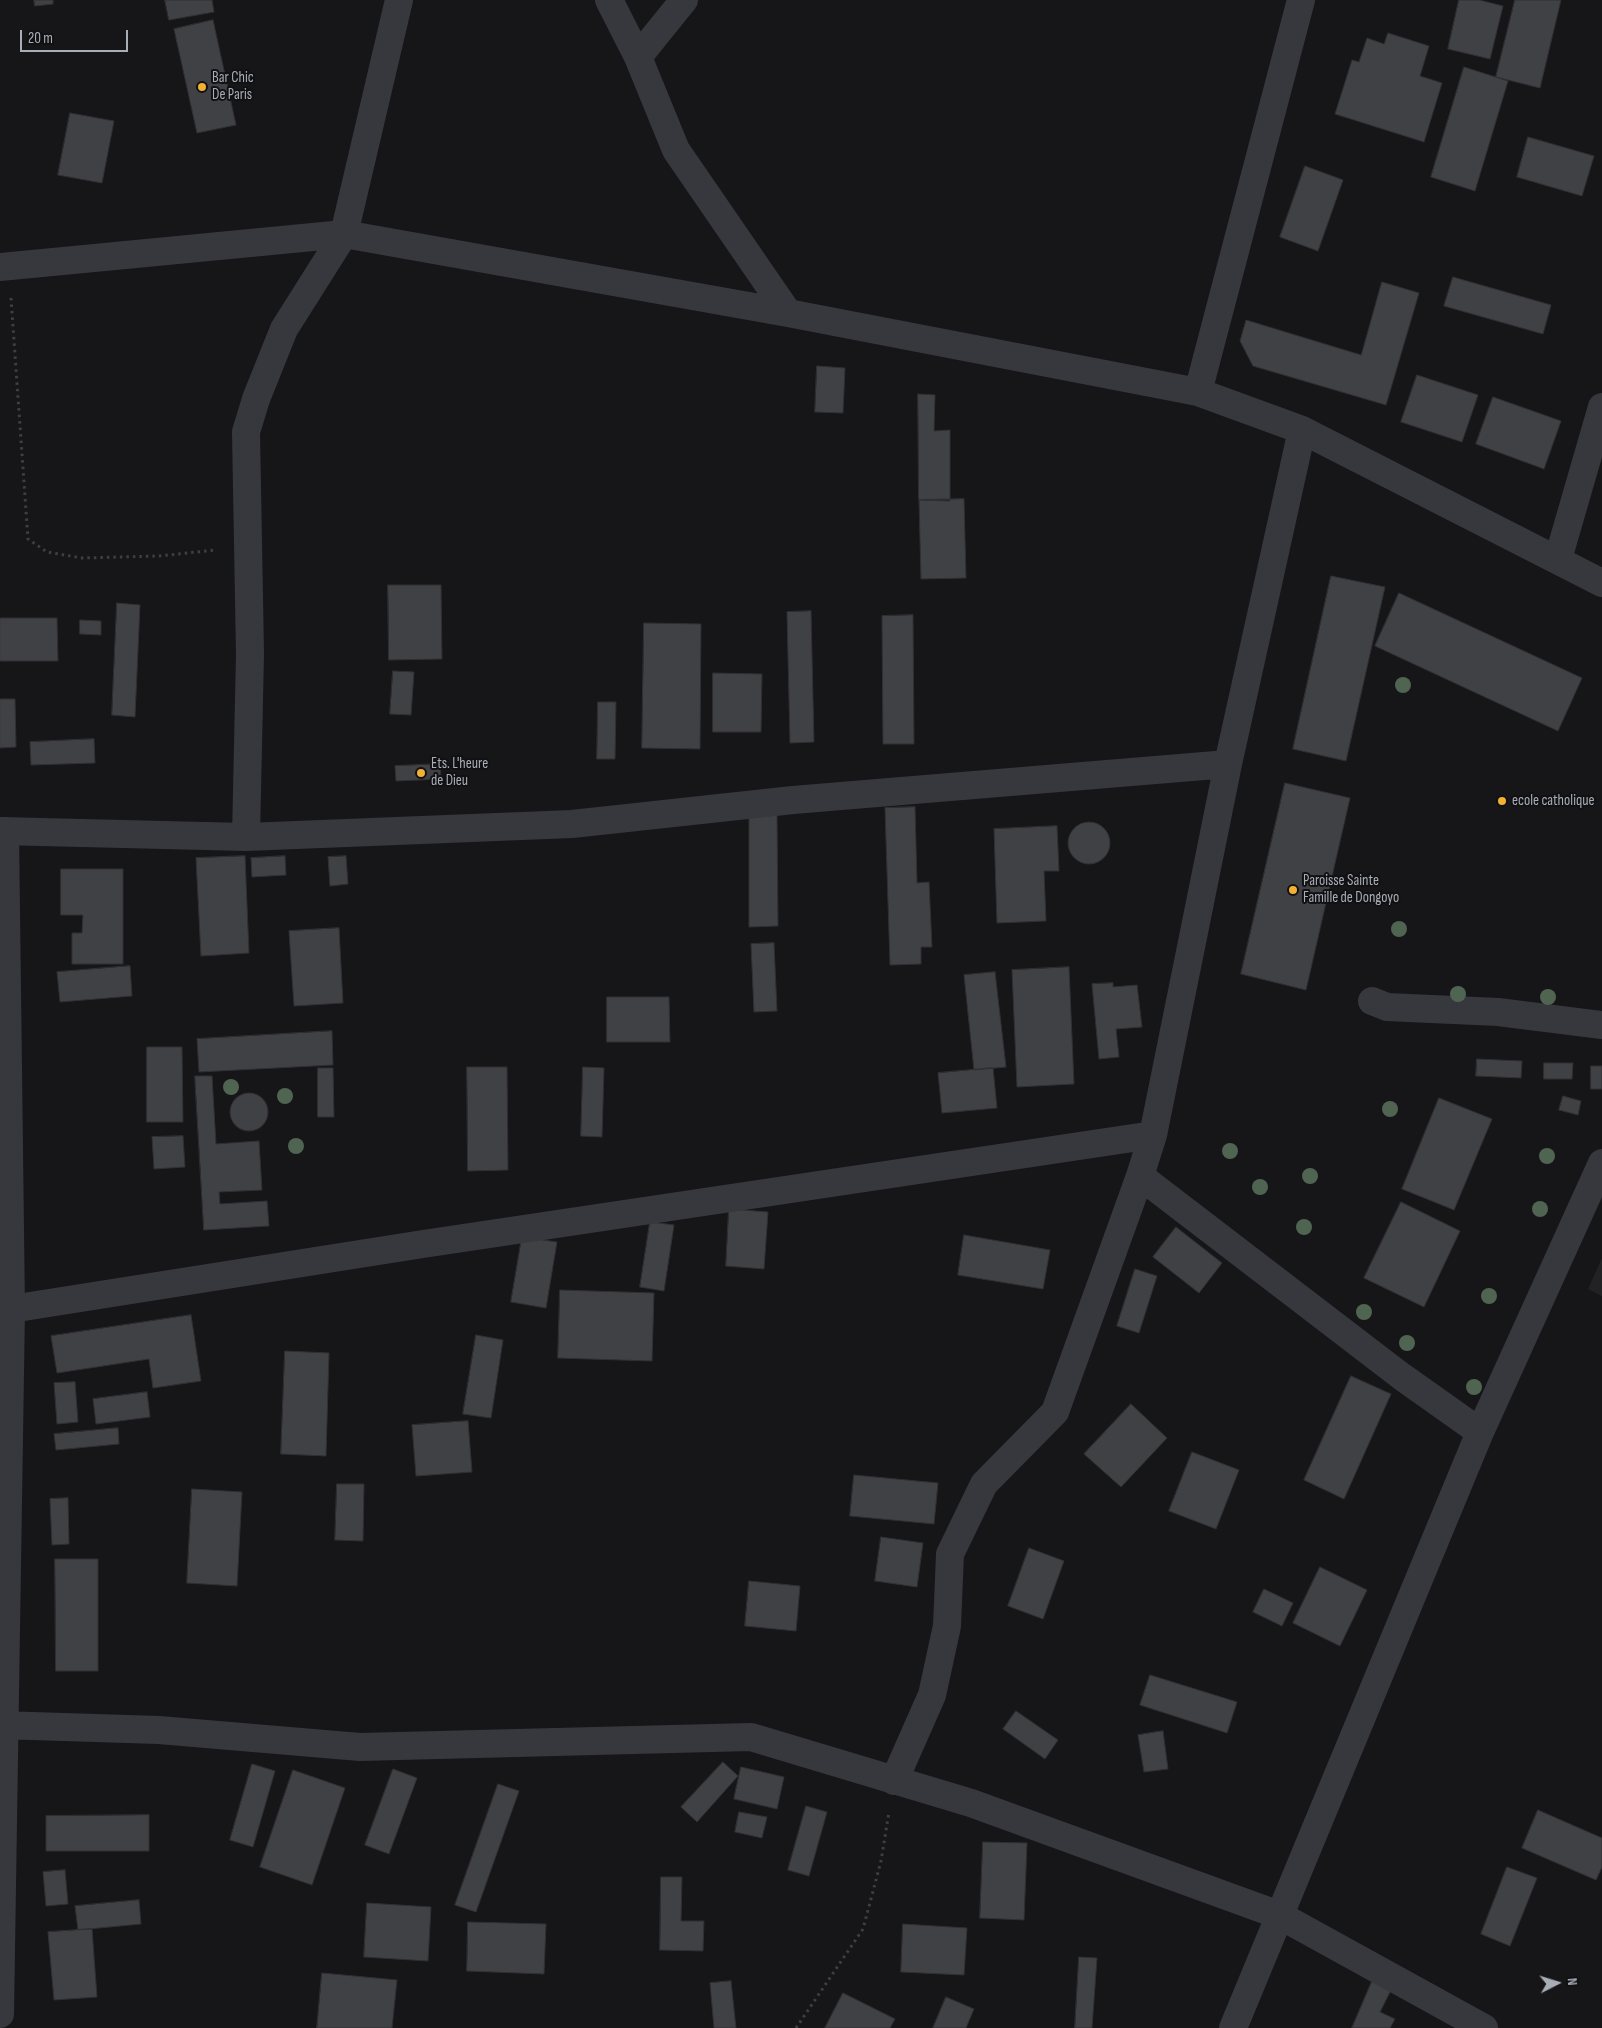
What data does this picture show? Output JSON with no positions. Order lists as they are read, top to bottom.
{
  "places": [
    "Bar Chic De Paris",
    "Ets. L'heure de Dieu",
    "ecole catholique",
    "Paroisse Sainte Famille de Dongoyo"
  ],
  "scale_bar": "20 m",
  "north": "right"
}
